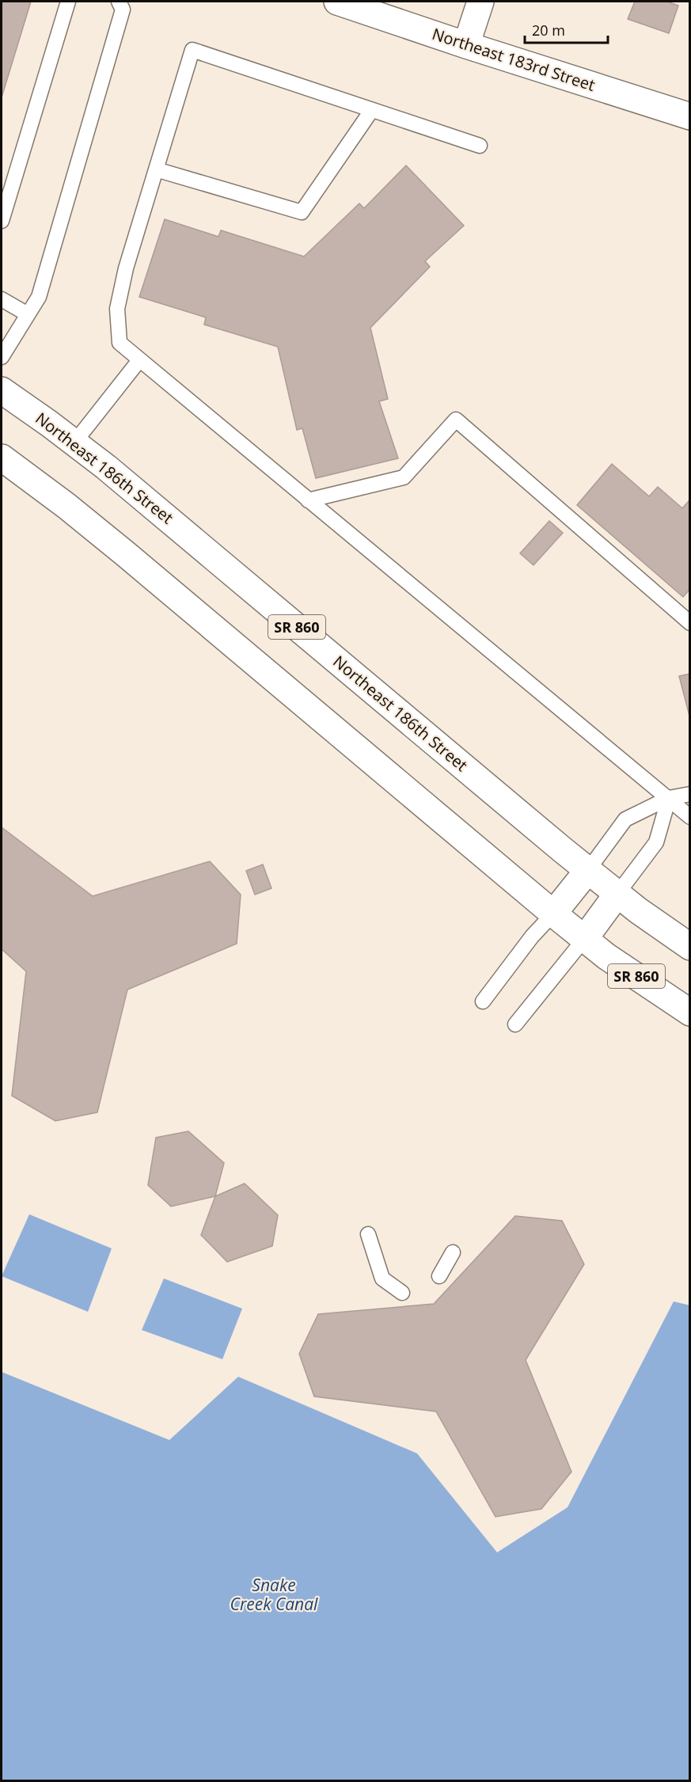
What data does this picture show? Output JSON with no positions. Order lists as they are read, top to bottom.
{
  "streets": {
    "main road": ["Northeast 183rd Street", "Northeast 186th Street", "SR 860"]
  },
  "water": ["Snake Creek Canal"],
  "scale_bar": "20 m"
}
